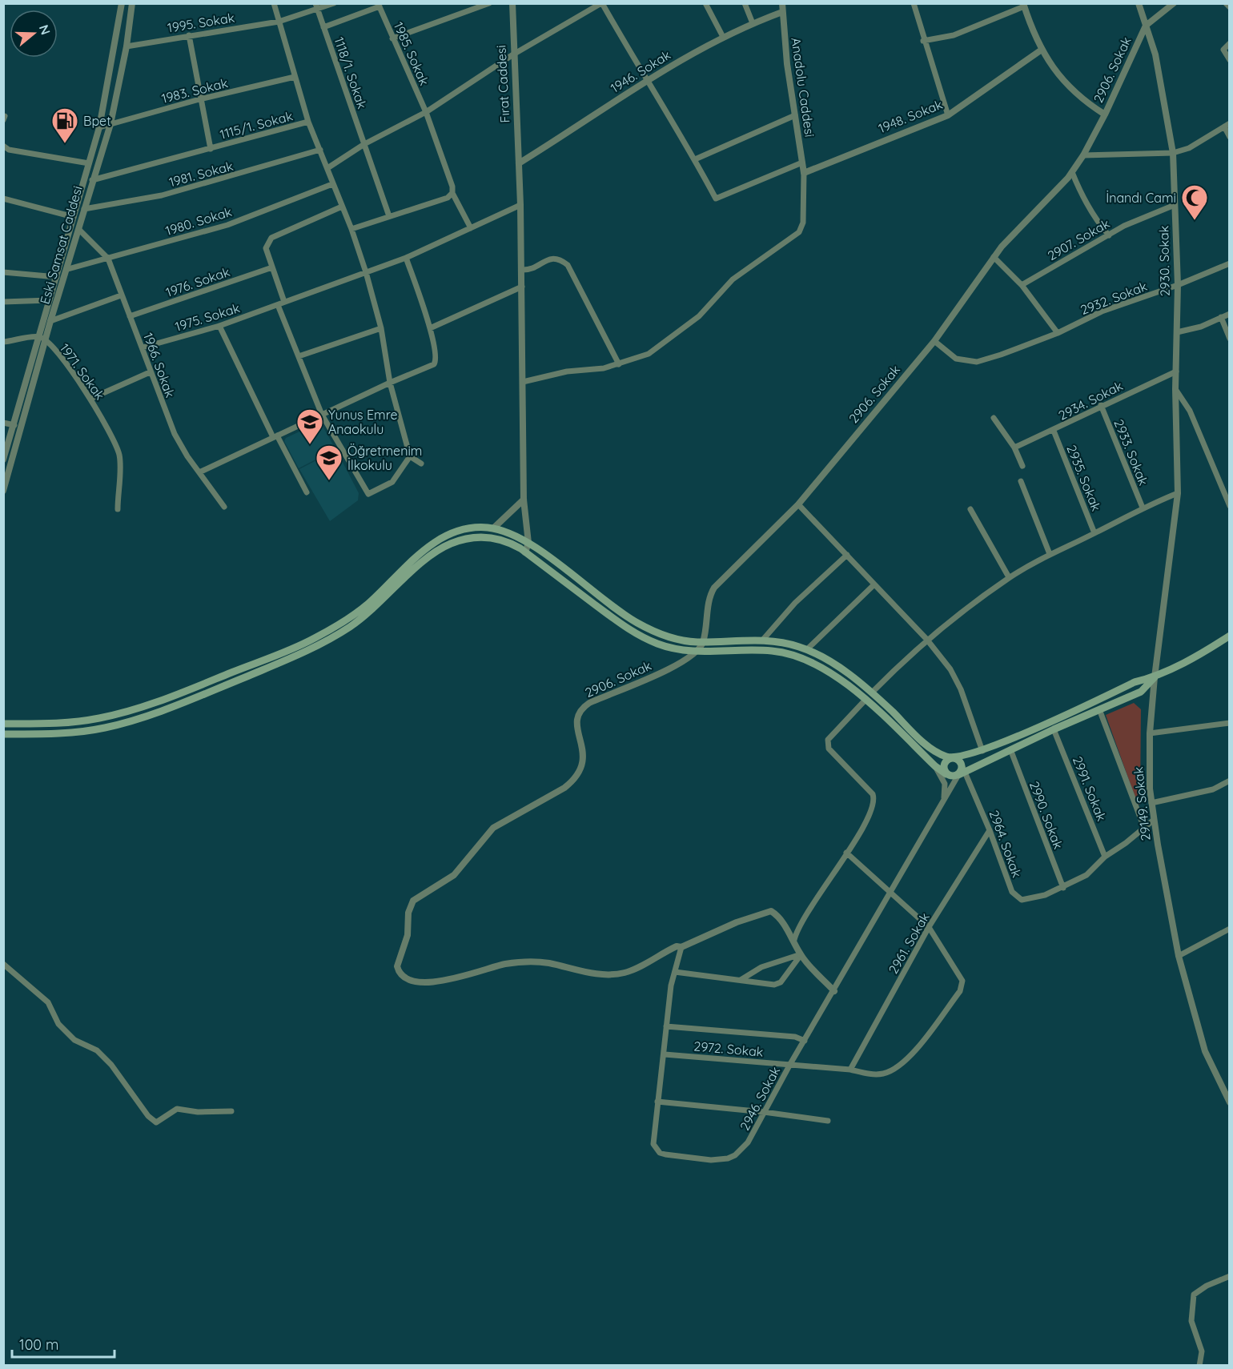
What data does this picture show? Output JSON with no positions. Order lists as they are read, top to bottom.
{
  "streets": {
    "street": [
      "1995. Sokak",
      "1985. Sokak",
      "2906. Sokak",
      "1946. Sokak",
      "1118/1. Sokak",
      "Fırat Caddesi",
      "Anadolu Caddesi",
      "1983. Sokak",
      "1948. Sokak",
      "1115/1. Sokak",
      "1981. Sokak",
      "1980. Sokak",
      "2907. Sokak",
      "Eski Samsat Caddesi",
      "2930. Sokak",
      "1976. Sokak",
      "2932. Sokak",
      "1975. Sokak",
      "1966. Sokak",
      "1971. Sokak",
      "2934. Sokak",
      "2933. Sokak",
      "2935. Sokak",
      "2991. Sokak",
      "29149. Sokak",
      "2990. Sokak",
      "2964. Sokak",
      "2961. Sokak",
      "2972. Sokak",
      "2946. Sokak"
    ]
  },
  "crossings": [
    ["1995. Sokak", "1118/1. Sokak"],
    ["1995. Sokak", "Eski Samsat Caddesi"],
    ["1985. Sokak", "1975. Sokak"],
    ["2906. Sokak", "2930. Sokak"],
    ["2906. Sokak", "2932. Sokak"],
    ["2906. Sokak", "2946. Sokak"],
    ["1946. Sokak", "Fırat Caddesi"],
    ["1946. Sokak", "Anadolu Caddesi"],
    ["Fırat Caddesi", "1975. Sokak"],
    ["Anadolu Caddesi", "1948. Sokak"],
    ["1983. Sokak", "Eski Samsat Caddesi"],
    ["1115/1. Sokak", "Eski Samsat Caddesi"],
    ["1981. Sokak", "Eski Samsat Caddesi"],
    ["1980. Sokak", "Eski Samsat Caddesi"],
    ["1980. Sokak", "1966. Sokak"],
    ["2907. Sokak", "2930. Sokak"],
    ["Eski Samsat Caddesi", "1966. Sokak"],
    ["Eski Samsat Caddesi", "1971. Sokak"],
    ["2930. Sokak", "2932. Sokak"],
    ["2930. Sokak", "2934. Sokak"],
    ["2930. Sokak", "29149. Sokak"],
    ["1976. Sokak", "1966. Sokak"],
    ["1975. Sokak", "1966. Sokak"],
    ["2934. Sokak", "2933. Sokak"],
    ["2934. Sokak", "2935. Sokak"],
    ["2991. Sokak", "2964. Sokak"],
    ["29149. Sokak", "2964. Sokak"],
    ["2990. Sokak", "2964. Sokak"],
    ["2964. Sokak", "2961. Sokak"],
    ["2964. Sokak", "2946. Sokak"],
    ["2961. Sokak", "2972. Sokak"],
    ["2972. Sokak", "2946. Sokak"]
  ],
  "places": {
    "fuel station": ["Bpet"],
    "mosque": ["İnandı Cami"],
    "school or university": ["Yunus Emre Anaokulu", "Öğretmenim İlkokulu"]
  },
  "scale_bar": "100 m",
  "north": "right"
}
